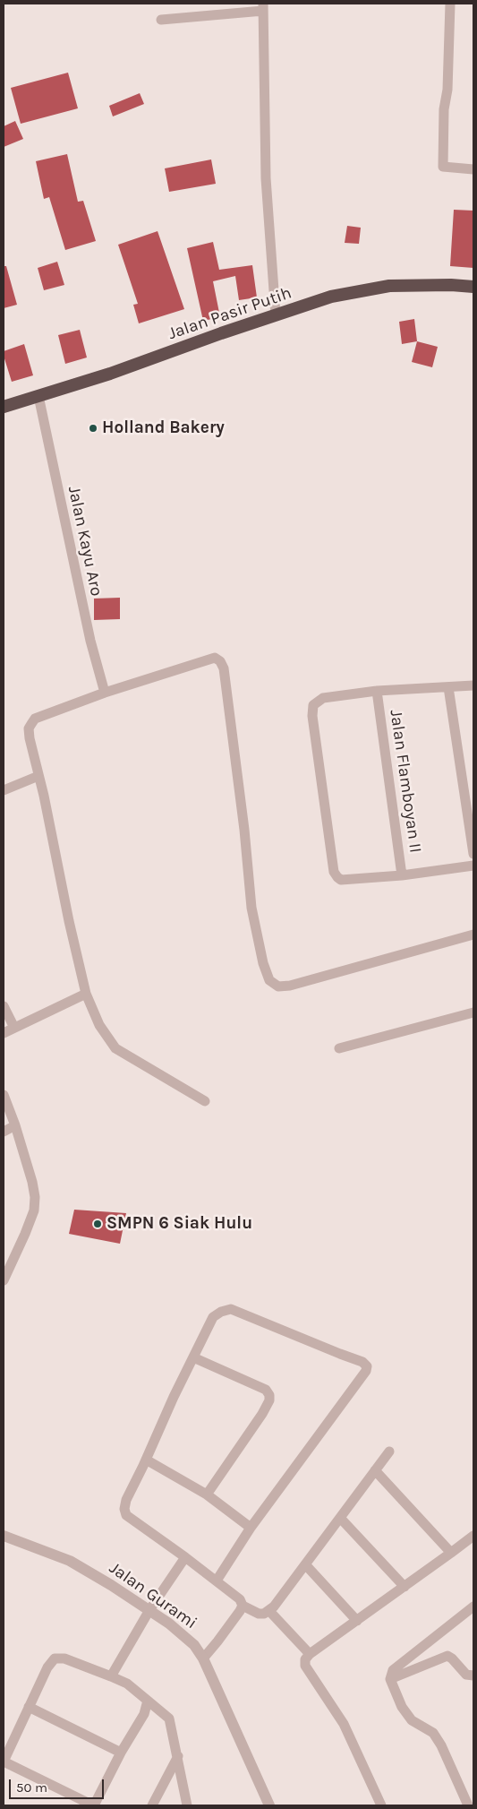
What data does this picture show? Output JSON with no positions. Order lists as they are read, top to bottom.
{
  "streets": {
    "highway": ["Jalan Pasir Putih"],
    "street": ["Jalan Kayu Aro", "Jalan Flamboyan II", "Jalan Gurami"]
  },
  "crossings": [
    ["Jalan Pasir Putih", "Jalan Kayu Aro"]
  ],
  "places": ["Holland Bakery", "SMPN 6 Siak Hulu"],
  "scale_bar": "50 m"
}
